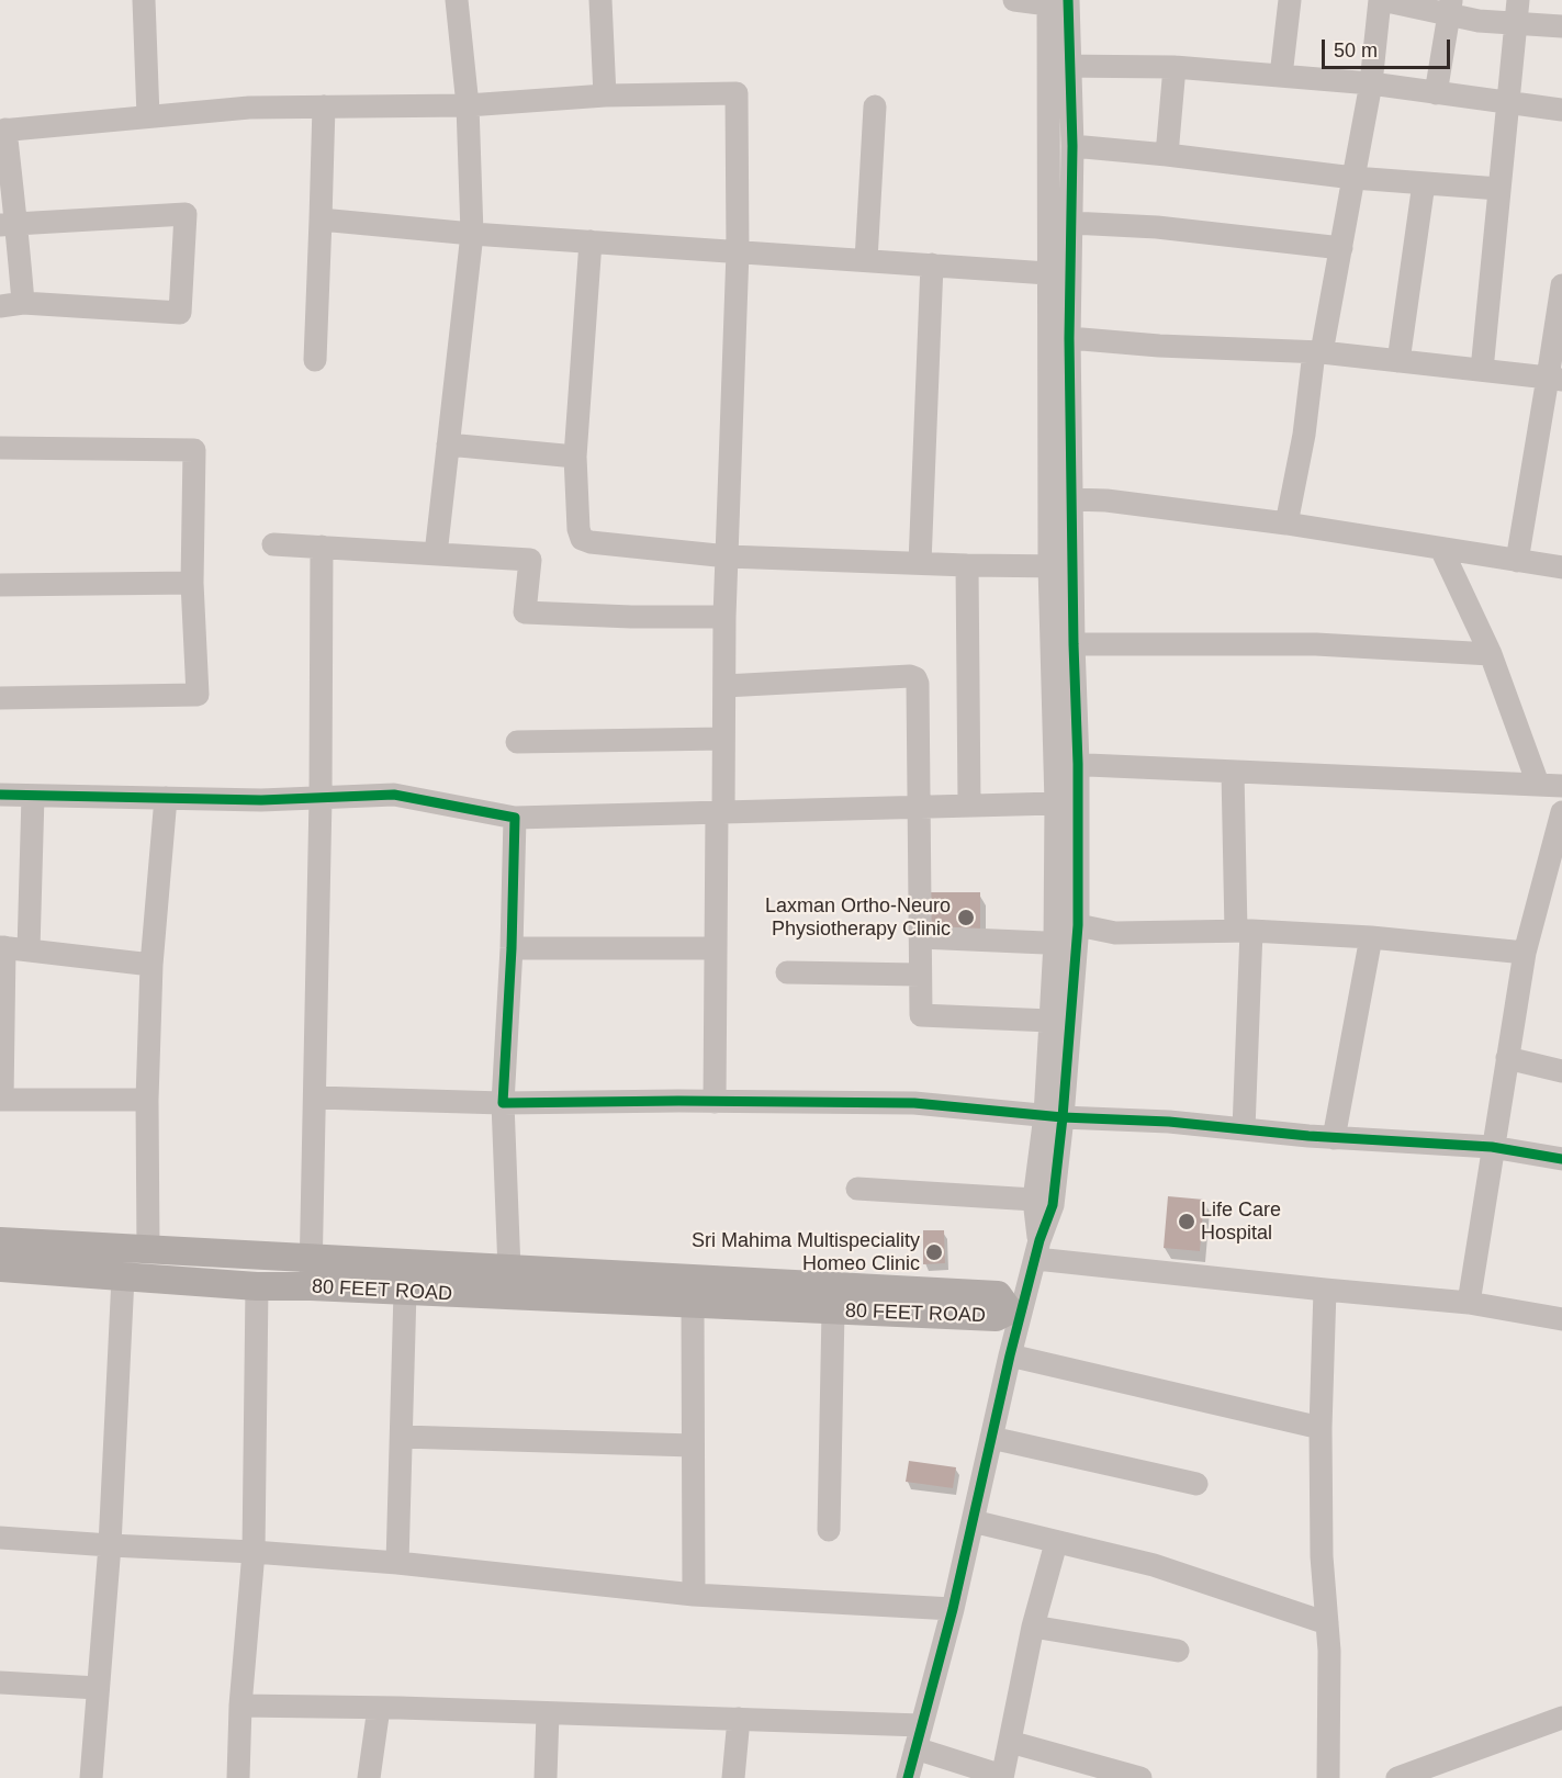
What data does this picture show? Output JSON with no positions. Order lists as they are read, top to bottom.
{
  "streets": {
    "main road": ["80 FEET ROAD"]
  },
  "places": ["Laxman Ortho-Neuro Physiotherapy Clinic", "Life Care Hospital", "Sri Mahima Multispeciality Homeo Clinic"],
  "scale_bar": "50 m"
}
